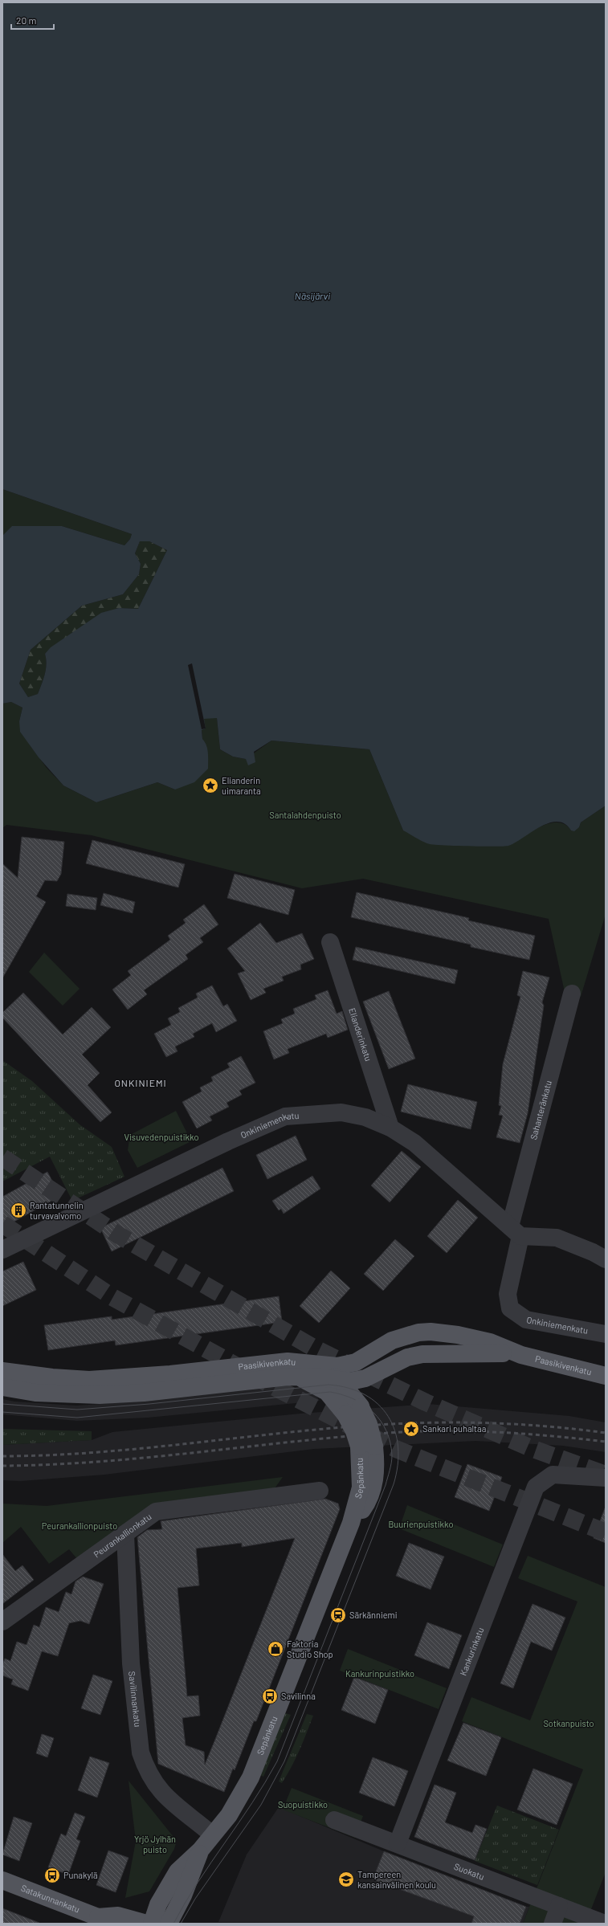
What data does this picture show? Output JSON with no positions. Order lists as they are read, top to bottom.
{
  "streets": {
    "main road": ["Paasikivenkatu", "Sepänkatu", "Satakunnankatu"],
    "street": [
      "Elianderinkatu",
      "Sahanteränkatu",
      "Onkiniemenkatu",
      "Peurankallionkatu",
      "Kankurinkatu",
      "Savilinnankatu",
      "Suokatu"
    ]
  },
  "crossings": [
    ["Elianderinkatu", "Onkiniemenkatu"],
    ["Sahanteränkatu", "Onkiniemenkatu"],
    ["Paasikivenkatu", "Sepänkatu"],
    ["Sepänkatu", "Savilinnankatu"],
    ["Peurankallionkatu", "Savilinnankatu"],
    ["Kankurinkatu", "Suokatu"]
  ],
  "districts": ["ONKINIEMI"],
  "water": ["Näsijärvi"],
  "parks": [
    "Santalahdenpuisto",
    "Visuvedenpuistikko",
    "Buurienpuistikko",
    "Peurankallionpuisto",
    "Kankurinpuistikko",
    "Sotkanpuisto",
    "Suopuistikko",
    "Yrjö Jylhän puisto"
  ],
  "places": {
    "place": ["Elianderin uimaranta", "Sankari puhaltaa"],
    "building": ["Rantatunnelin turvavalvomo"],
    "station": ["Särkänniemi"],
    "shop": ["Faktoria Studio Shop"],
    "bus stop": ["Savilinna", "Punakylä"],
    "school or university": ["Tampereen kansainvälinen koulu"]
  },
  "scale_bar": "20 m"
}
